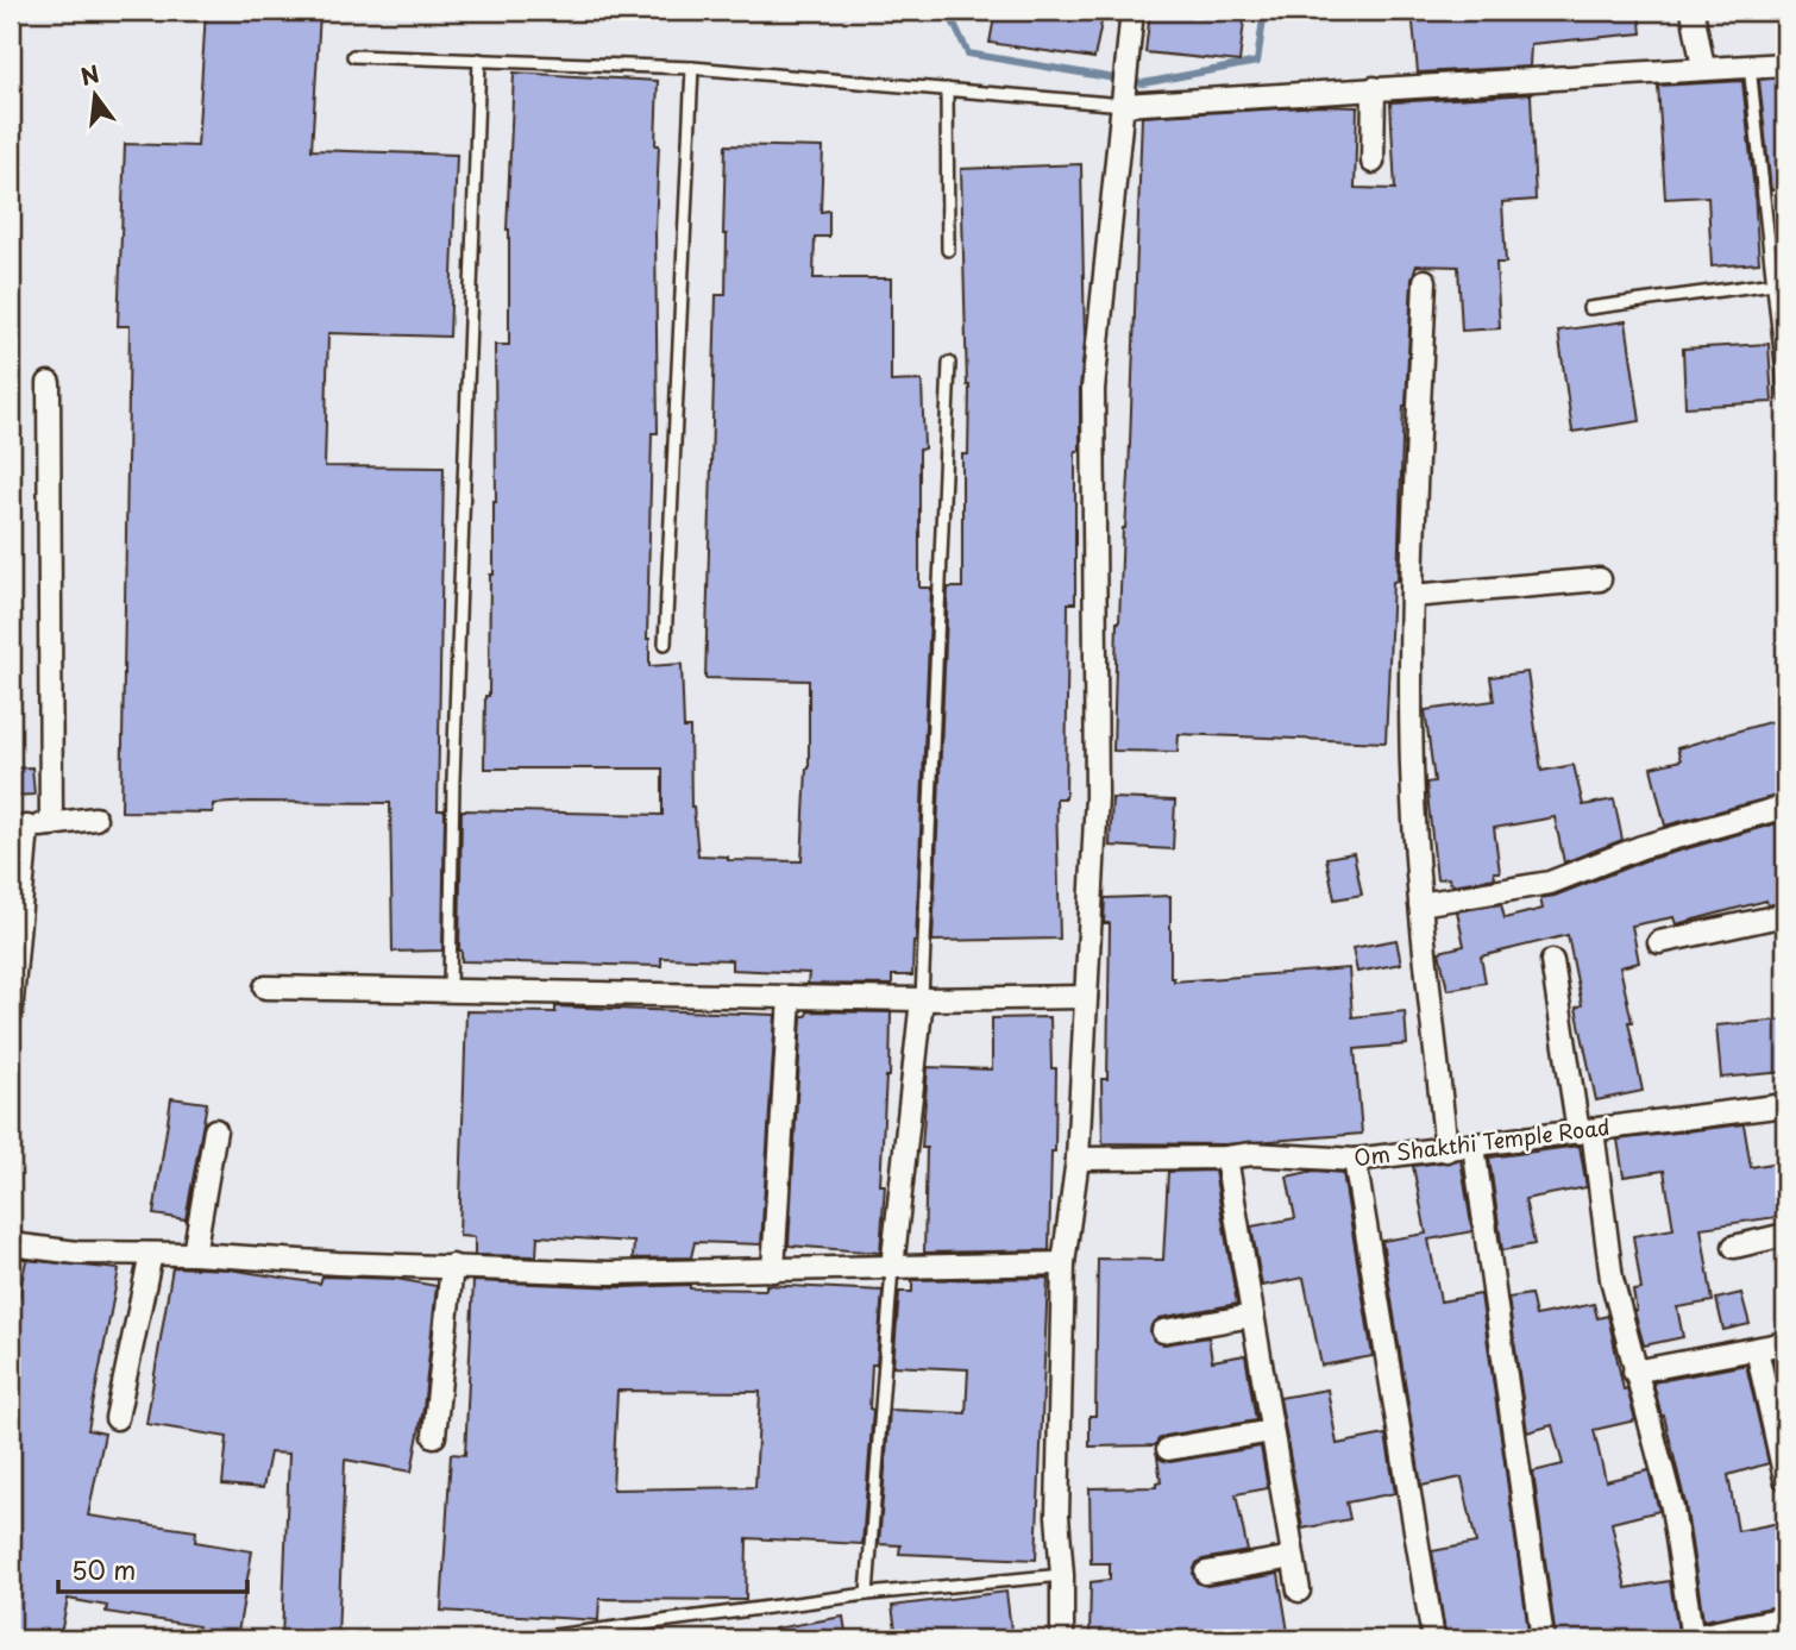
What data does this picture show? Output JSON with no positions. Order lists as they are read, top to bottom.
{
  "streets": {
    "street": ["Om Shakthi Temple Road"]
  },
  "scale_bar": "50 m",
  "north": "top"
}
